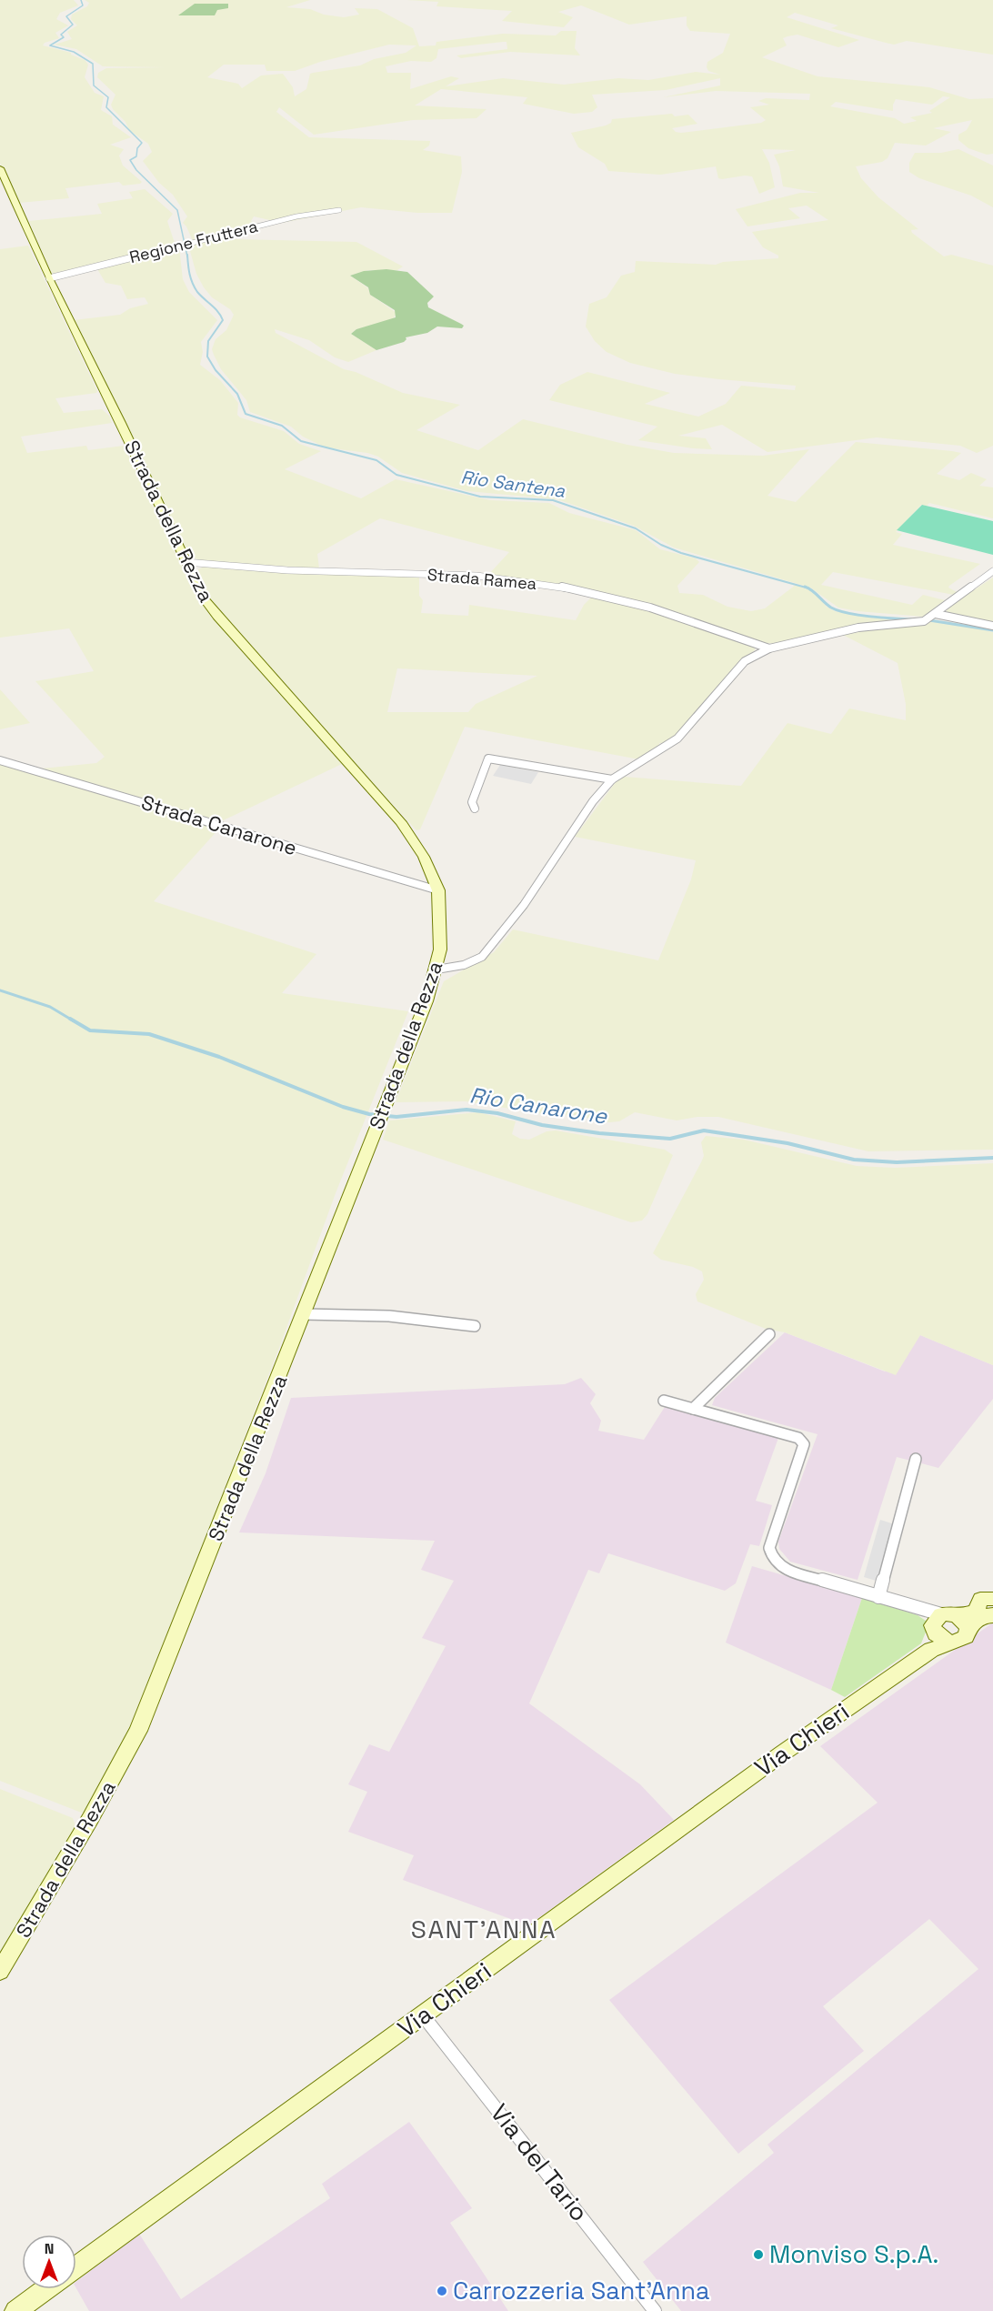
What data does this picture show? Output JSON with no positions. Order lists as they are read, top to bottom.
{
  "streets": {
    "main road": ["Strada della Rezza", "Via Chieri"],
    "street": [
      "Regione Fruttera",
      "Strada Ramea",
      "Strada Canarone",
      "Via del Tario"
    ]
  },
  "crossings": [
    ["Regione Fruttera", "Strada della Rezza"],
    ["Strada della Rezza", "Strada Ramea"],
    ["Strada della Rezza", "Strada Canarone"],
    ["Via Chieri", "Via del Tario"]
  ],
  "districts": ["SANT'ANNA"],
  "water": ["Rio Santena", "Rio Canarone"],
  "places": ["Monviso S.p.A.", "Carrozzeria Sant'Anna"],
  "north": "top"
}
